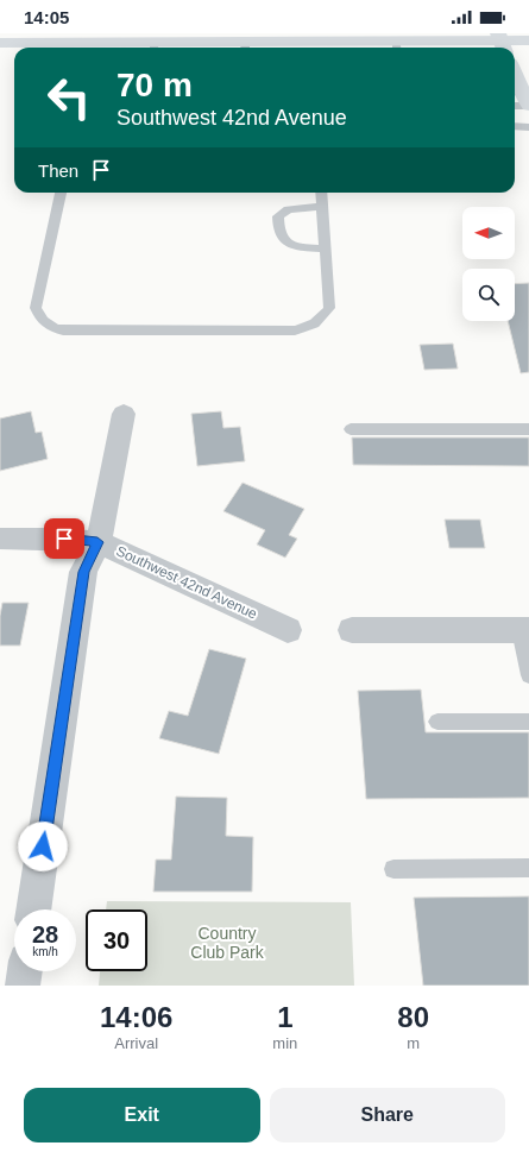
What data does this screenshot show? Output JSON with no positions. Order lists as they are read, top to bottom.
{
  "streets": {
    "street": ["Southwest 42nd Avenue"]
  },
  "parks": ["Country Club Park"],
  "north": "left",
  "page": {
    "status": "14:05",
    "turn": ["70 m", "Southwest 42nd Avenue"],
    "then": "Then",
    "speed": "28 km/h",
    "limit": "30",
    "eta": [
      "14:06",
      "Arrival",
      "1",
      "min",
      "80",
      "m"
    ],
    "buttons": ["Exit", "Share"]
  }
}
